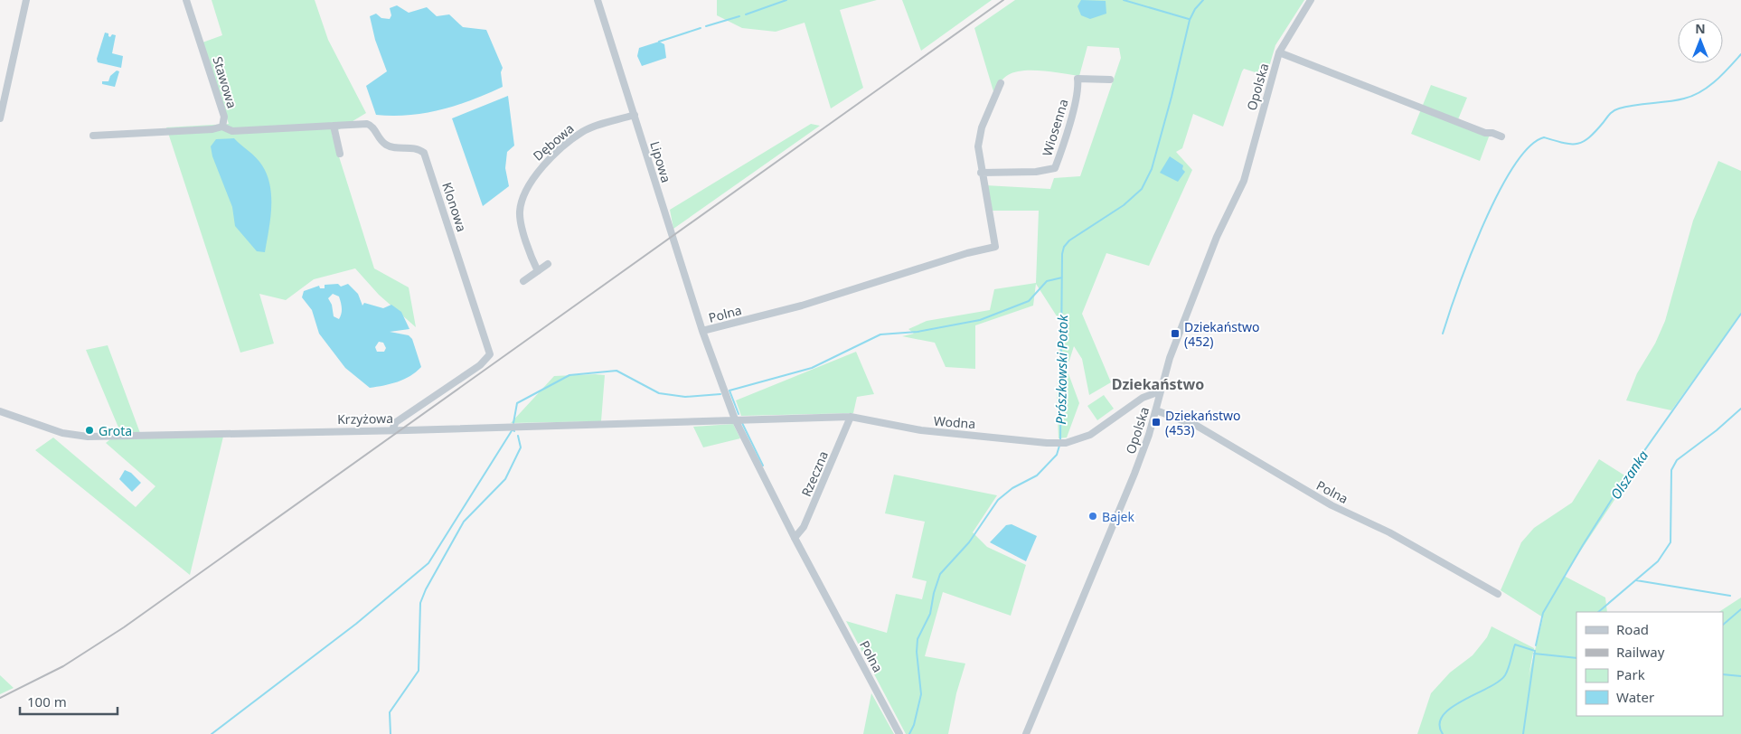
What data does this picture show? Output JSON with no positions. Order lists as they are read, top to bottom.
{
  "streets": {
    "street": [
      "Stawowa",
      "Opolska",
      "Wiosenna",
      "Dębowa",
      "Lipowa",
      "Klonowa",
      "Polna",
      "Krzyżowa",
      "Wodna",
      "Rzeczna"
    ]
  },
  "crossings": [
    ["Stawowa", "Klonowa"],
    ["Opolska", "Polna"],
    ["Opolska", "Wodna"],
    ["Wiosenna", "Polna"],
    ["Dębowa", "Lipowa"],
    ["Lipowa", "Polna"],
    ["Klonowa", "Krzyżowa"],
    ["Polna", "Krzyżowa"],
    ["Polna", "Wodna"],
    ["Polna", "Rzeczna"],
    ["Krzyżowa", "Wodna"],
    ["Wodna", "Rzeczna"]
  ],
  "districts": ["Dziekaństwo"],
  "water": ["Prószkowski Potok", "Olszanka"],
  "places": {
    "transit": ["Dziekaństwo (452)", "Dziekaństwo (453)"],
    "other": ["Grota", "Bajek"]
  },
  "legend": [
    "Road",
    "Railway",
    "Park",
    "Water"
  ],
  "scale_bar": "100 m",
  "north": "top"
}
